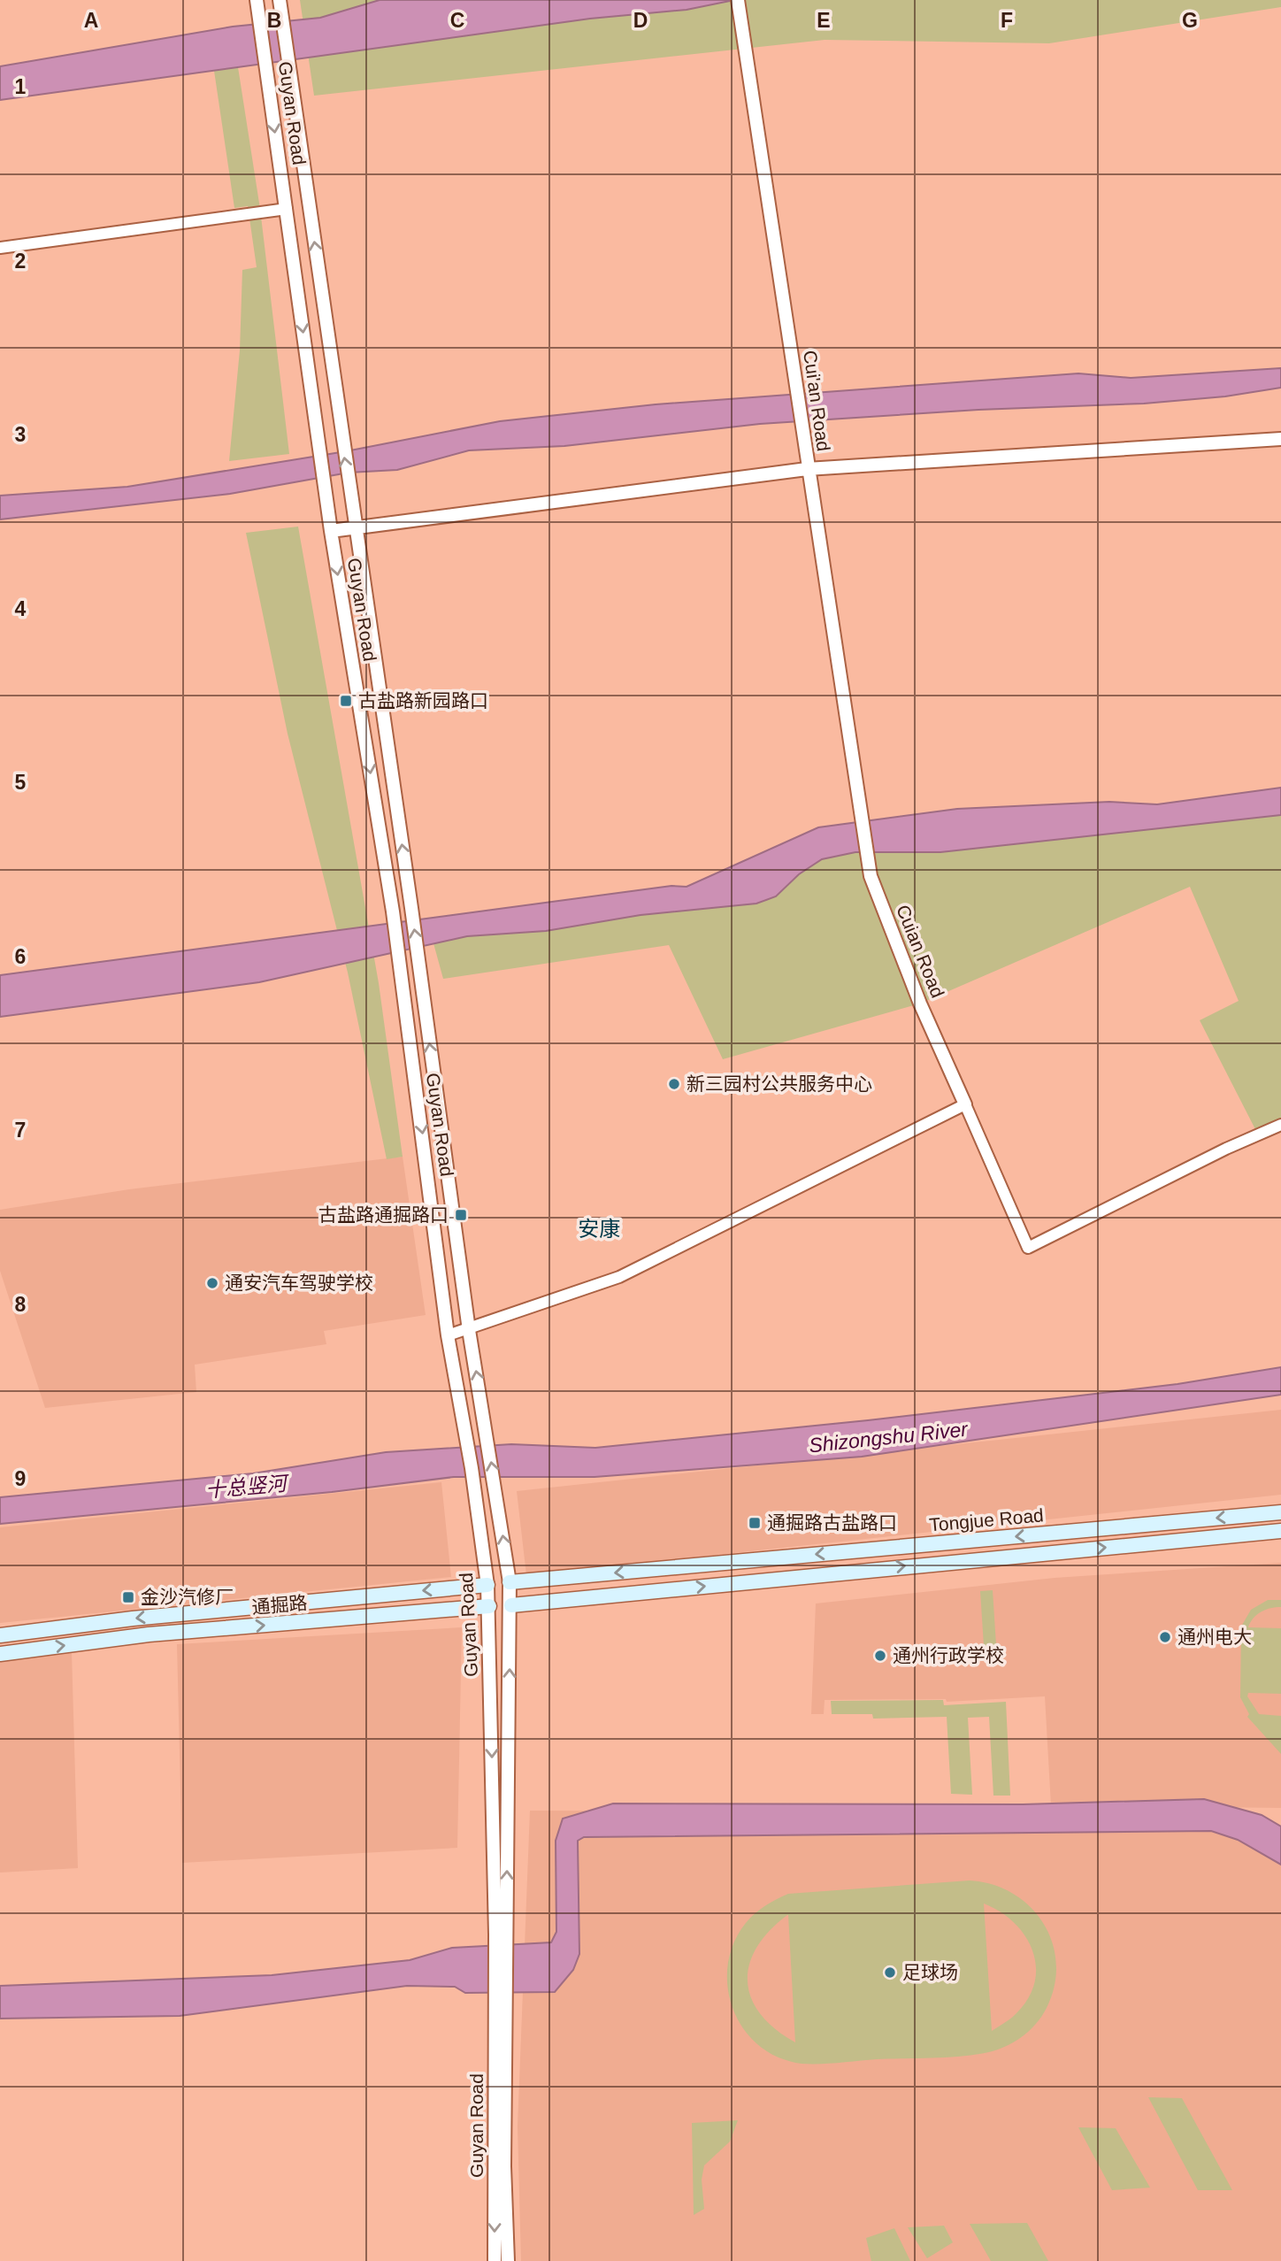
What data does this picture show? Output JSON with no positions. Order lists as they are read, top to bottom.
{
  "streets": {
    "main road": ["Tongjue Road", "通掘路"],
    "street": ["Guyan Road", "Cui'an Road", "Cuian Road"]
  },
  "crossings": [
    ["Guyan Road", "Tongjue Road"],
    ["Guyan Road", "通掘路"],
    ["Cui'an Road", "Cuian Road"]
  ],
  "districts": ["安康"],
  "water": ["Shizongshu River", "十总竖河"],
  "places": {
    "transit": [
      "古盐路新园路口",
      "古盐路通掘路口",
      "通掘路古盐路口",
      "金沙汽修厂"
    ],
    "other": [
      "新三园村公共服务中心",
      "通安汽车驾驶学校",
      "通州电大",
      "通州行政学校",
      "足球场"
    ]
  },
  "grid": {
    "columns": [
      "A",
      "B",
      "C",
      "D",
      "E",
      "F",
      "G"
    ],
    "rows": [
      "1",
      "2",
      "3",
      "4",
      "5",
      "6",
      "7",
      "8",
      "9"
    ]
  }
}
